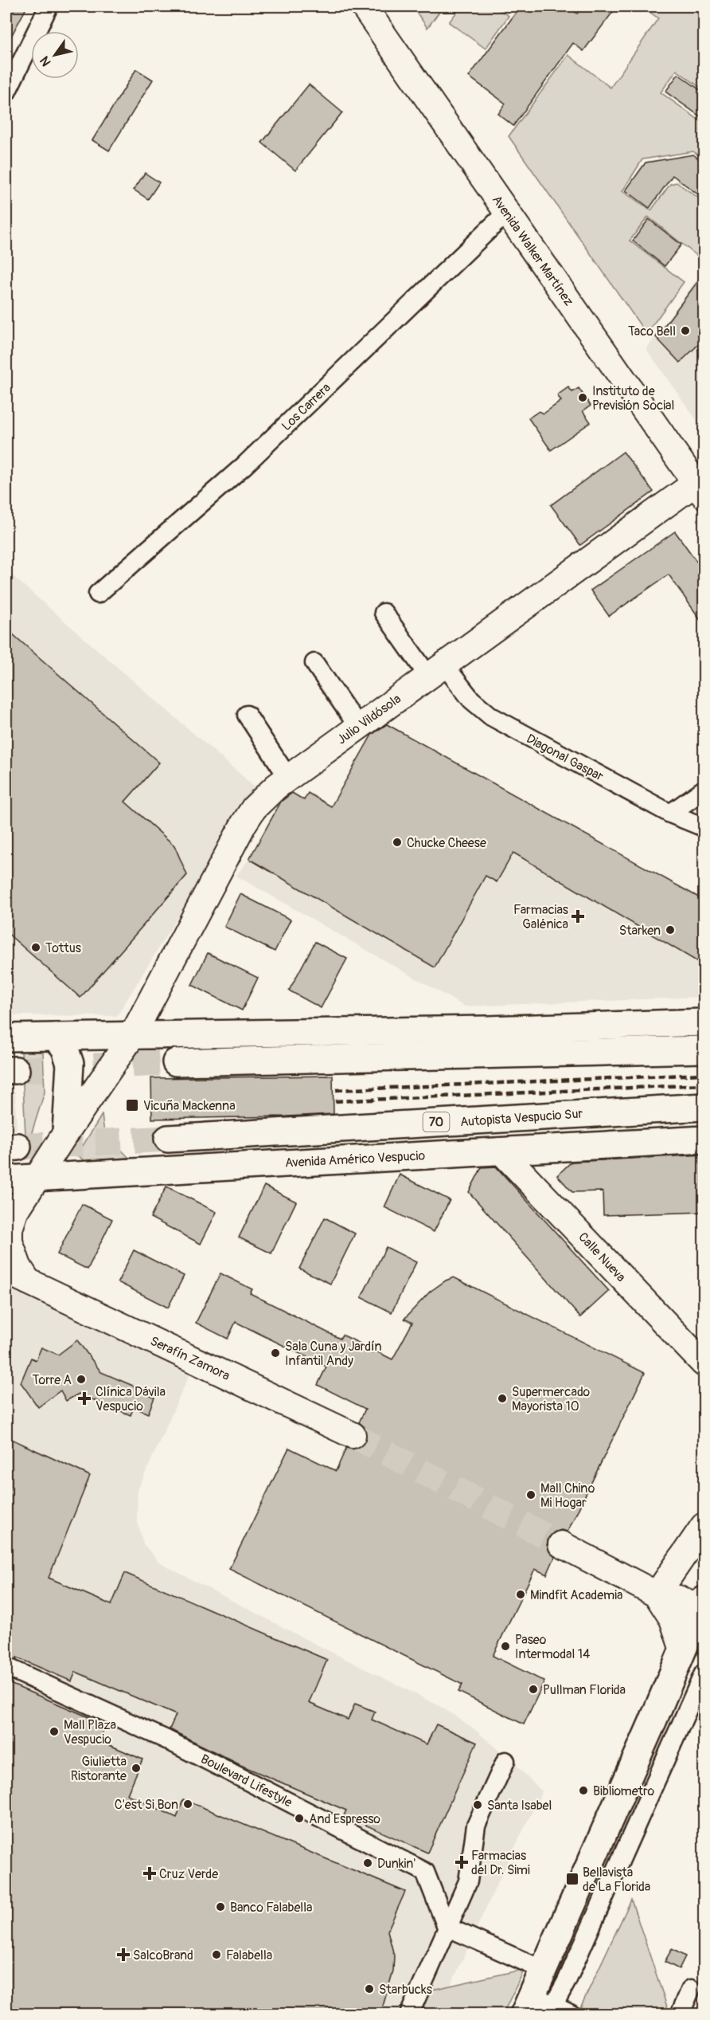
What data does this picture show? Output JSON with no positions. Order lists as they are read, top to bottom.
{
  "streets": {
    "main road": ["Autopista Vespucio Sur", "70", "Avenida Américo Vespucio"],
    "street": [
      "Avenida Walker Martínez",
      "Los Carrera",
      "Julio Vildósola",
      "Diagonal Gaspar",
      "Calle Nueva",
      "Serafín Zamora",
      "Boulevard Lifestyle"
    ]
  },
  "crossings": [
    ["Avenida Walker Martínez", "Los Carrera"],
    ["Avenida Walker Martínez", "Julio Vildósola"],
    ["Julio Vildósola", "Diagonal Gaspar"],
    ["Julio Vildósola", "Serafín Zamora"],
    ["Avenida Américo Vespucio", "Calle Nueva"],
    ["Avenida Américo Vespucio", "Serafín Zamora"]
  ],
  "places": {
    "other": [
      "Taco Bell",
      "Instituto de Previsión Social",
      "Chucke Cheese",
      "Starken",
      "Tottus",
      "Sala Cuna y Jardín Infantil Andy",
      "Torre A",
      "Supermercado Mayorista 10",
      "Mall Chino Mi Hogar",
      "Mindfit Academia",
      "Paseo Intermodal 14",
      "Pullman Florida",
      "Mall Plaza Vespucio",
      "Giulietta Ristorante",
      "Bibliometro",
      "C'est Si Bon",
      "Santa Isabel",
      "And Espresso",
      "Dunkin'",
      "Banco Falabella",
      "Falabella",
      "Starbucks"
    ],
    "health": [
      "Farmacias Galénica",
      "Clínica Dávila Vespucio",
      "Farmacias del Dr. Simi",
      "Cruz Verde",
      "SalcoBrand"
    ],
    "transit": ["Vicuña Mackenna", "Bellavista de La Florida"]
  },
  "north": "bottom left"
}
